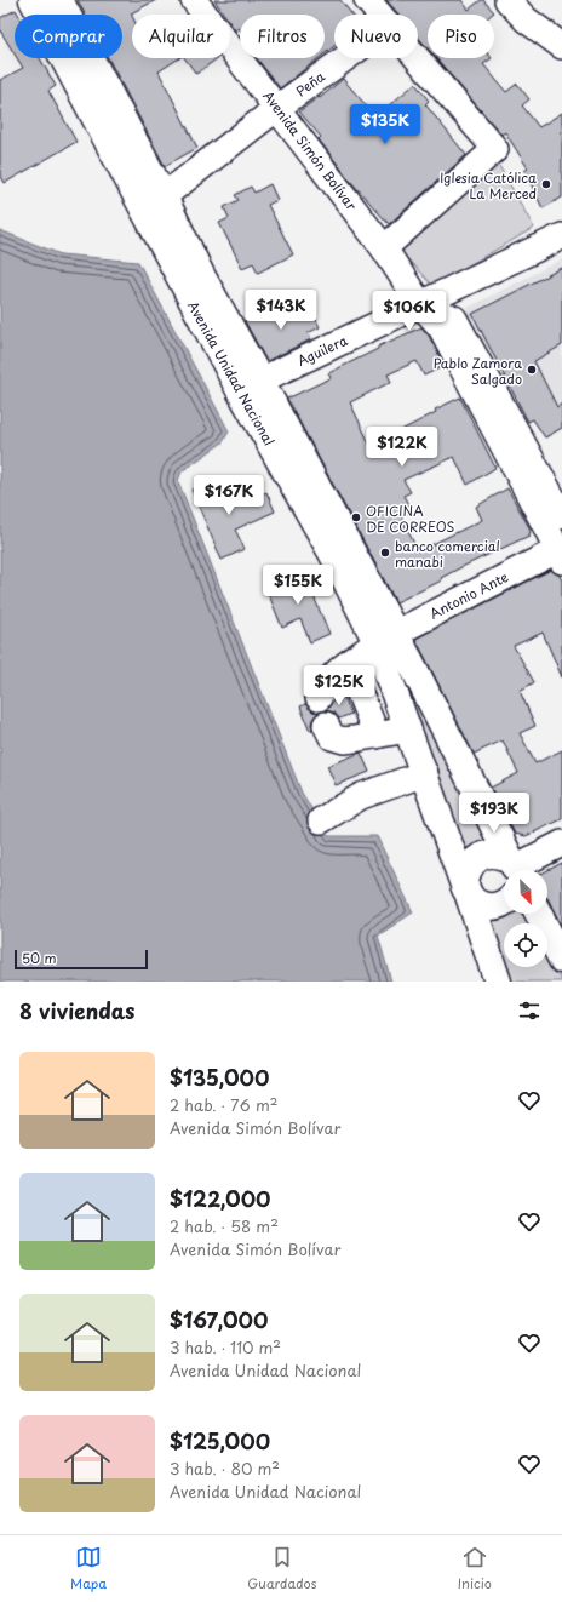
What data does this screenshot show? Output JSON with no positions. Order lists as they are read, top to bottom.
{
  "streets": {
    "main road": ["Avenida Unidad Nacional"],
    "street": [
      "Peña",
      "Avenida Simón Bolívar",
      "Aguilera",
      "Antonio Ante"
    ]
  },
  "crossings": [
    ["Peña", "Avenida Simón Bolívar"],
    ["Avenida Simón Bolívar", "Aguilera"],
    ["Avenida Simón Bolívar", "Antonio Ante"],
    ["Aguilera", "Avenida Unidad Nacional"]
  ],
  "places": [
    "Iglesia Católica La Merced",
    "Pablo Zamora Salgado",
    "OFICINA DE CORREOS",
    "banco comercial manabi"
  ],
  "scale_bar": "50 m",
  "north": "bottom right",
  "page": {
    "chip": [
      "Comprar",
      "Alquilar",
      "Filtros",
      "Nuevo",
      "Piso"
    ],
    "price": [
      "$135K",
      "$143K",
      "$106K",
      "$122K",
      "$167K",
      "$155K",
      "$125K",
      "$193K"
    ],
    "scale": "50 m",
    "heading": "8 viviendas",
    "list": [
      {
        "name": "$135,000",
        "note": "2 hab. · 76 m² · Avenida Simón Bolívar"
      },
      {
        "name": "$122,000",
        "note": "2 hab. · 58 m² · Avenida Simón Bolívar"
      },
      {
        "name": "$167,000",
        "note": "3 hab. · 110 m² · Avenida Unidad Nacional"
      },
      {
        "name": "$125,000",
        "note": "3 hab. · 80 m² · Avenida Unidad Nacional"
      }
    ],
    "tabs": ["Mapa", "Guardados", "Inicio"]
  }
}
